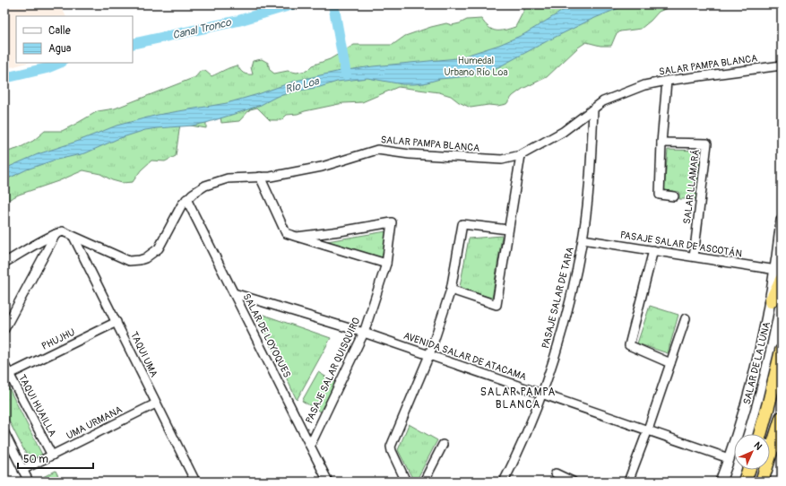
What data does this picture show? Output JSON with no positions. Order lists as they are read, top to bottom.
{
  "streets": {
    "street": [
      "SALAR PAMPA BLANCA",
      "SALAR LLAMARÁ",
      "PASAJE SALAR DE ASCOTÁN",
      "PASAJE SALAR DE TARA",
      "SALAR DE LOYOQUES",
      "PHUJHU",
      "TAQUI UMA",
      "AVENIDA SALAR DE ATACAMA",
      "SALAR DE LA LUNA",
      "PASAJE SALAR QUISQUIRO",
      "TAQUI HUAILLA",
      "UMA URMANA"
    ]
  },
  "crossings": [
    ["SALAR PAMPA BLANCA", "SALAR LLAMARÁ"],
    ["SALAR PAMPA BLANCA", "PASAJE SALAR DE TARA"],
    ["SALAR PAMPA BLANCA", "SALAR DE LOYOQUES"],
    ["SALAR PAMPA BLANCA", "TAQUI UMA"],
    ["SALAR LLAMARÁ", "PASAJE SALAR DE ASCOTÁN"],
    ["PASAJE SALAR DE ASCOTÁN", "PASAJE SALAR DE TARA"],
    ["PASAJE SALAR DE TARA", "AVENIDA SALAR DE ATACAMA"],
    ["SALAR DE LOYOQUES", "AVENIDA SALAR DE ATACAMA"],
    ["SALAR DE LOYOQUES", "PASAJE SALAR QUISQUIRO"],
    ["PHUJHU", "TAQUI UMA"],
    ["PHUJHU", "TAQUI HUAILLA"],
    ["TAQUI UMA", "UMA URMANA"],
    ["AVENIDA SALAR DE ATACAMA", "SALAR DE LA LUNA"],
    ["AVENIDA SALAR DE ATACAMA", "PASAJE SALAR QUISQUIRO"],
    ["TAQUI HUAILLA", "UMA URMANA"]
  ],
  "districts": ["SALAR PAMPA BLANCA"],
  "water": ["Canal Tronco", "Río Loa"],
  "parks": ["Humedal Urbano Río Loa"],
  "legend": ["Calle", "Agua"],
  "scale_bar": "50 m",
  "north": "top right"
}
